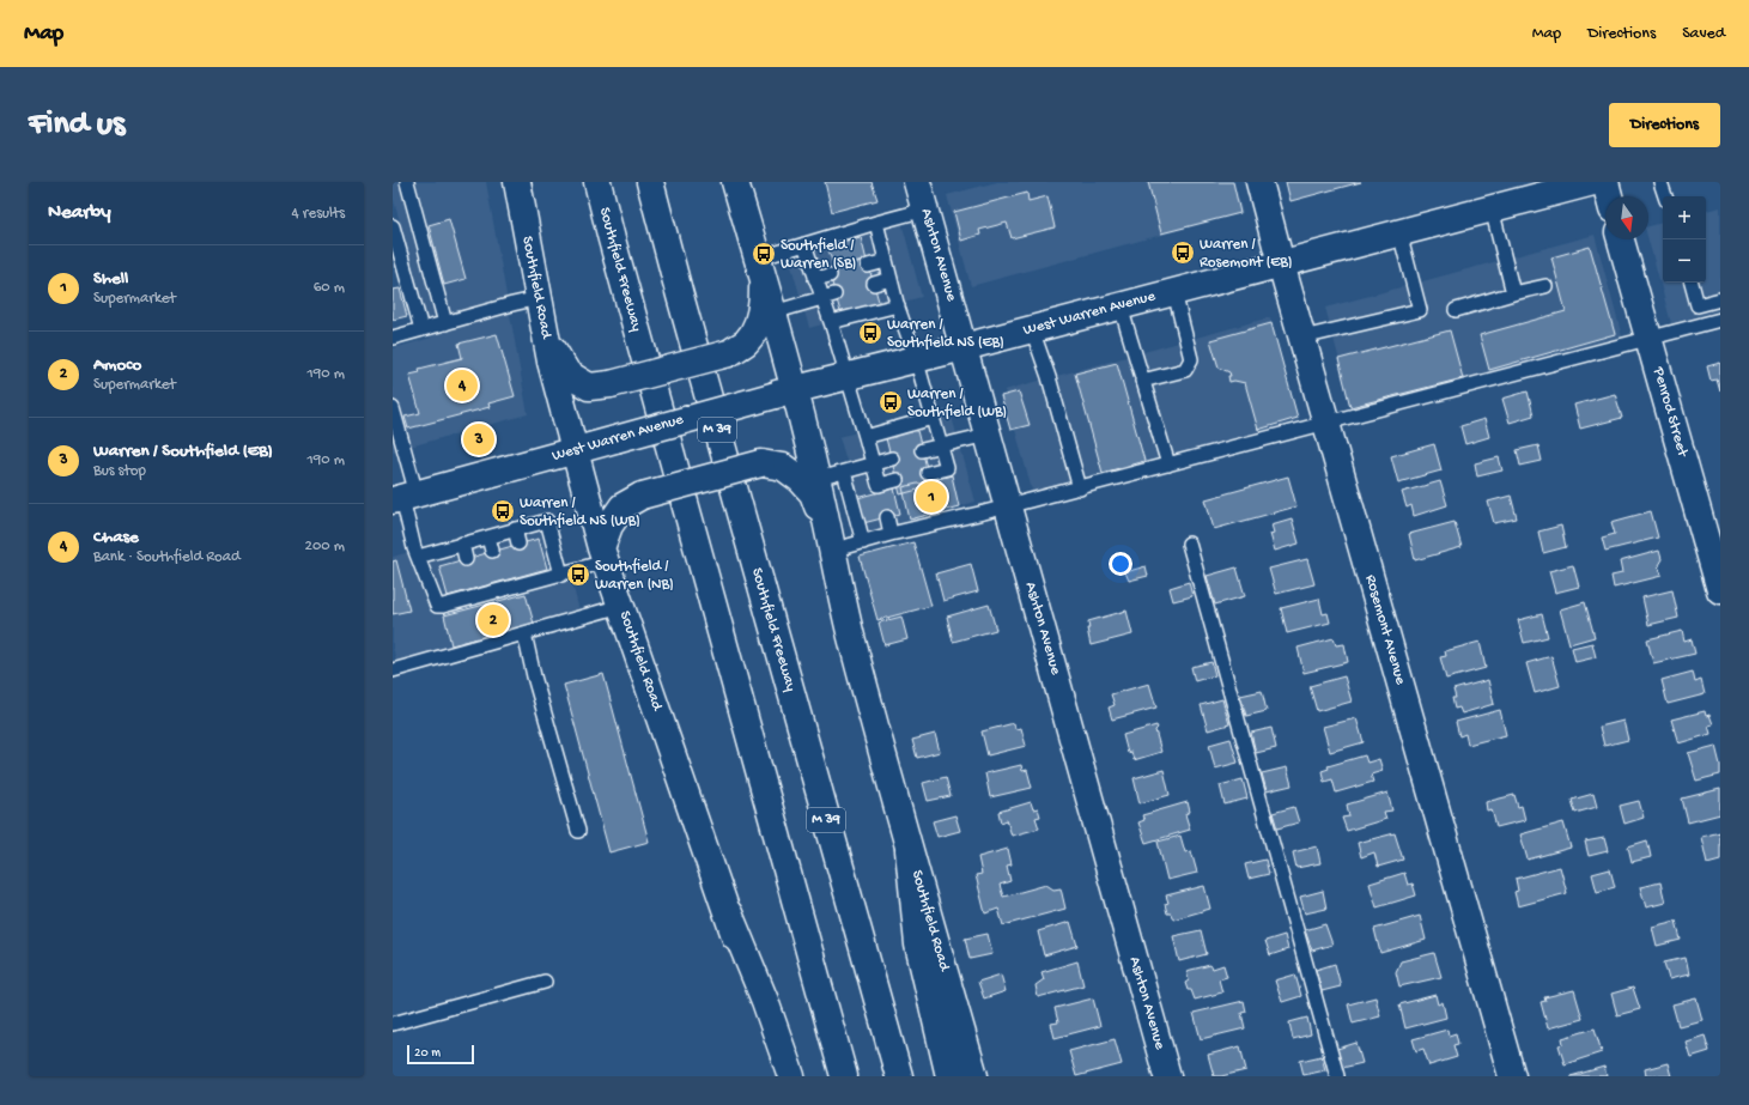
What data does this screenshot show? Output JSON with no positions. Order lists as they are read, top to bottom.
{
  "streets": {
    "main road": [
      "Ashton Avenue",
      "Southfield Freeway",
      "Southfield Road",
      "West Warren Avenue",
      "Penrod Street",
      "M 39",
      "Rosemont Avenue"
    ]
  },
  "crossings": [
    ["Ashton Avenue", "West Warren Avenue"],
    ["Southfield Road", "West Warren Avenue"],
    ["West Warren Avenue", "Rosemont Avenue"]
  ],
  "places": {
    "bus stop": [
      "Warren / Rosemont (EB)",
      "Southfield / Warren (SB)",
      "Warren / Southfield NS (EB)",
      "Warren / Southfield (WB)",
      "Warren / Southfield NS (WB)",
      "Southfield / Warren (NB)"
    ]
  },
  "scale_bar": "20 m",
  "north": "bottom",
  "page": {
    "header": "Map",
    "nav": ["Map", "Directions", "Saved"],
    "buttons": "Directions",
    "title": "Find us",
    "heading": ["Nearby", "4 results"],
    "map_buttons": ["+", "−"],
    "list": [
      {
        "mark": "1",
        "name": "Shell",
        "note": "Supermarket",
        "value": "60 m"
      },
      {
        "mark": "2",
        "name": "Amoco",
        "note": "Supermarket",
        "value": "190 m"
      },
      {
        "mark": "3",
        "name": "Warren / Southfield (EB)",
        "note": "Bus stop",
        "value": "190 m"
      },
      {
        "mark": "4",
        "name": "Chase",
        "note": "Bank · Southfield Road",
        "value": "200 m"
      }
    ],
    "pins": [
      "4",
      "3",
      "1",
      "2"
    ],
    "scale": "20 m"
  }
}
